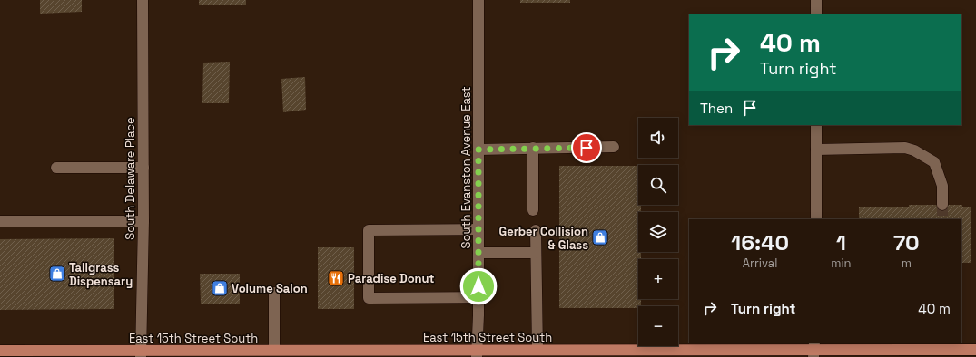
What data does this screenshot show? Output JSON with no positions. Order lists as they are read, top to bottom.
{
  "streets": {
    "main road": ["East 15th Street South"],
    "street": ["South Evanston Avenue East", "South Delaware Place"]
  },
  "crossings": [
    ["South Evanston Avenue East", "East 15th Street South"],
    ["South Delaware Place", "East 15th Street South"]
  ],
  "places": {
    "shop": ["Gerber Collision & Glass", "Tallgrass Dispensary", "Volume Salon"],
    "restaurant": ["Paradise Donut"]
  },
  "page": {
    "turn": ["40 m", "Turn right"],
    "then": "Then",
    "map_buttons": ["+", "−"],
    "eta": [
      "16:40",
      "Arrival",
      "1",
      "min",
      "70",
      "m"
    ],
    "list": [
      {
        "name": "Turn right",
        "value": "40 m"
      }
    ]
  }
}
